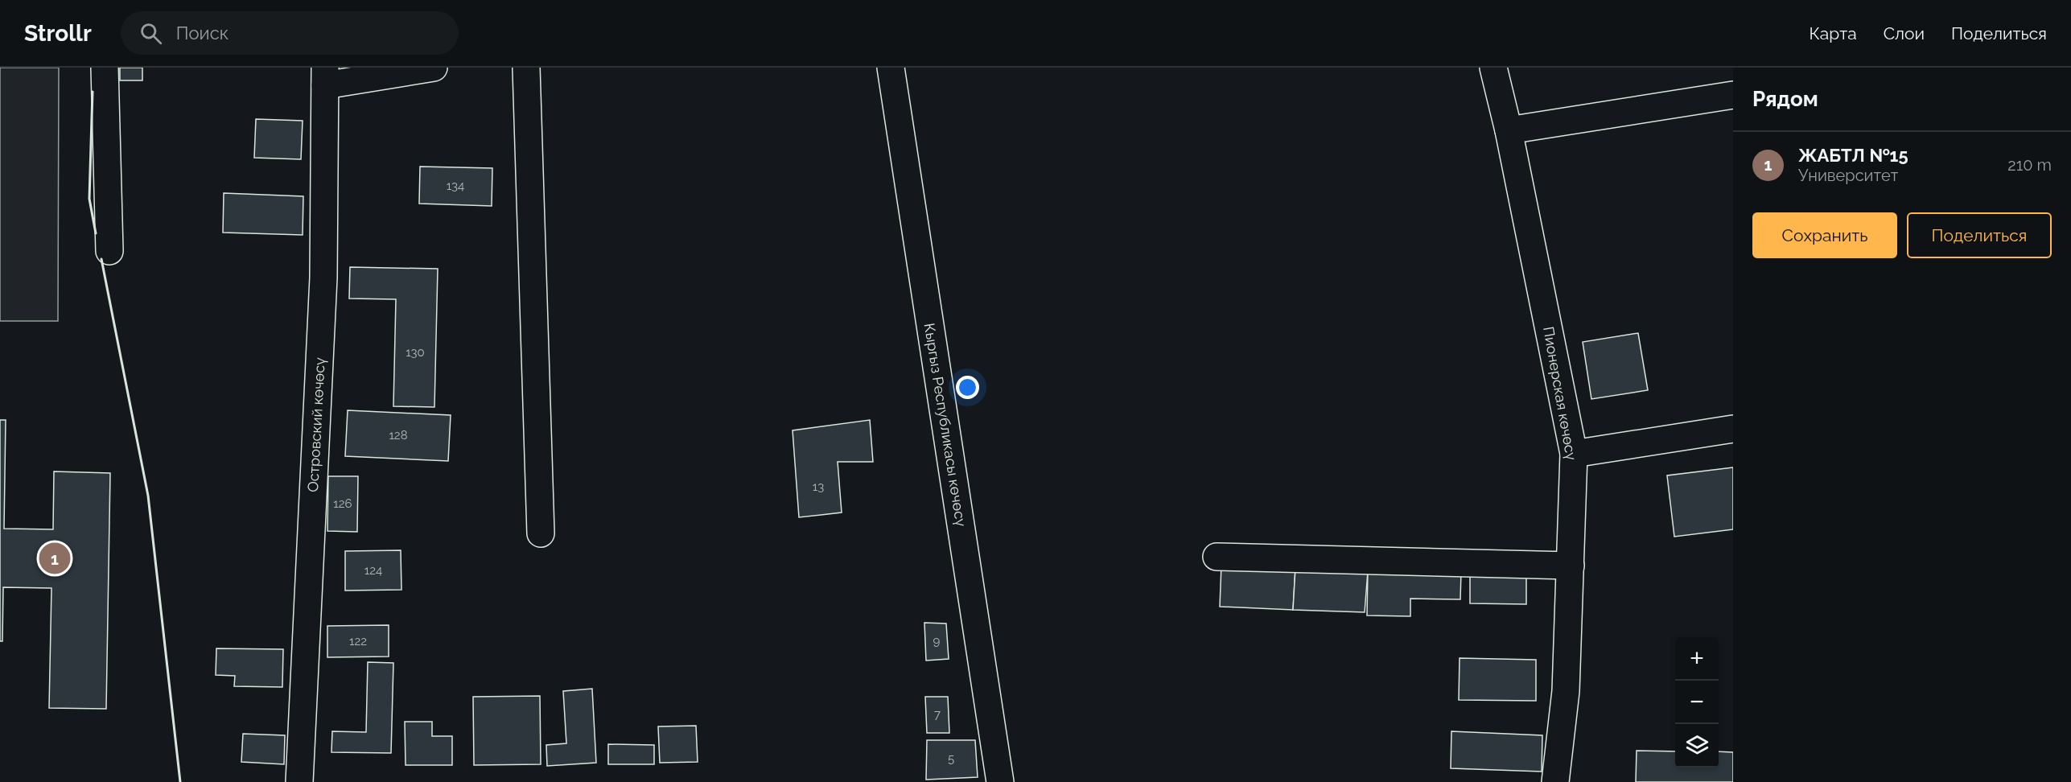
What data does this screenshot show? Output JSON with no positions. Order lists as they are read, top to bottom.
{
  "streets": {
    "street": ["Пионерская көчөсү", "Островский көчөсү", "Кыргыз Республикасы көчөсү"]
  },
  "house_numbers": [
    "134",
    "130",
    "128",
    "13",
    "126",
    "124",
    "122",
    "9",
    "7",
    "5"
  ],
  "page": {
    "header": "Strollr",
    "search": "Поиск",
    "nav": ["Карта", "Слои", "Поделиться"],
    "heading": "Рядом",
    "list": [
      {
        "mark": "1",
        "name": "ЖАБТЛ №15",
        "note": "Университет",
        "value": "210 m"
      }
    ],
    "buttons": ["Сохранить", "Поделиться"],
    "pins": "1",
    "map_buttons": ["+", "−"]
  }
}
